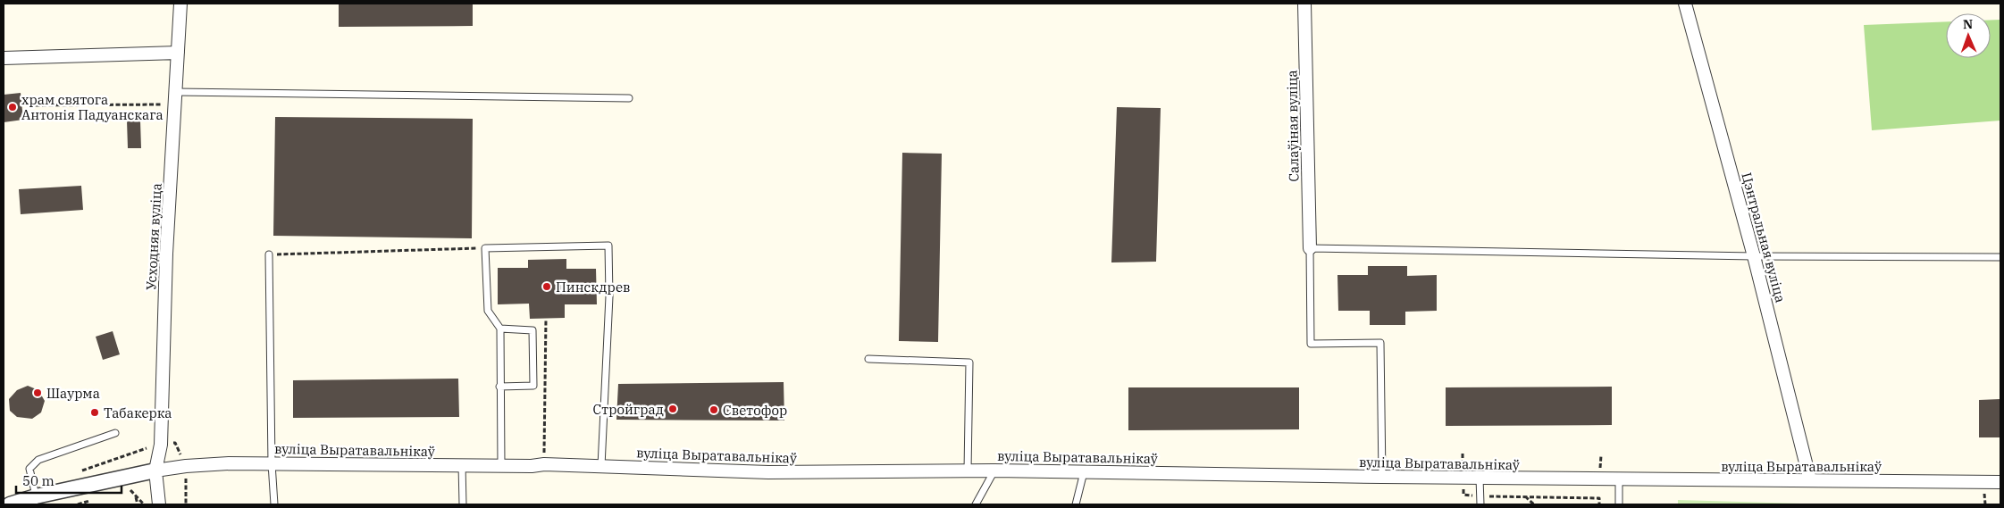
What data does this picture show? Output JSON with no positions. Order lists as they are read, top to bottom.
{
  "streets": {
    "street": [
      "Салаўіная вуліца",
      "Усходняя вуліца",
      "Цэнтральная вуліца",
      "вуліца Выратавальнікаў"
    ]
  },
  "crossings": [
    ["Усходняя вуліца", "вуліца Выратавальнікаў"],
    ["Цэнтральная вуліца", "вуліца Выратавальнікаў"]
  ],
  "places": [
    "храм святога Антонія Падуанскага",
    "Пинскдрев",
    "Шаурма",
    "Стройград",
    "Светофор",
    "Табакерка"
  ],
  "scale_bar": "50 m",
  "north": "top"
}
